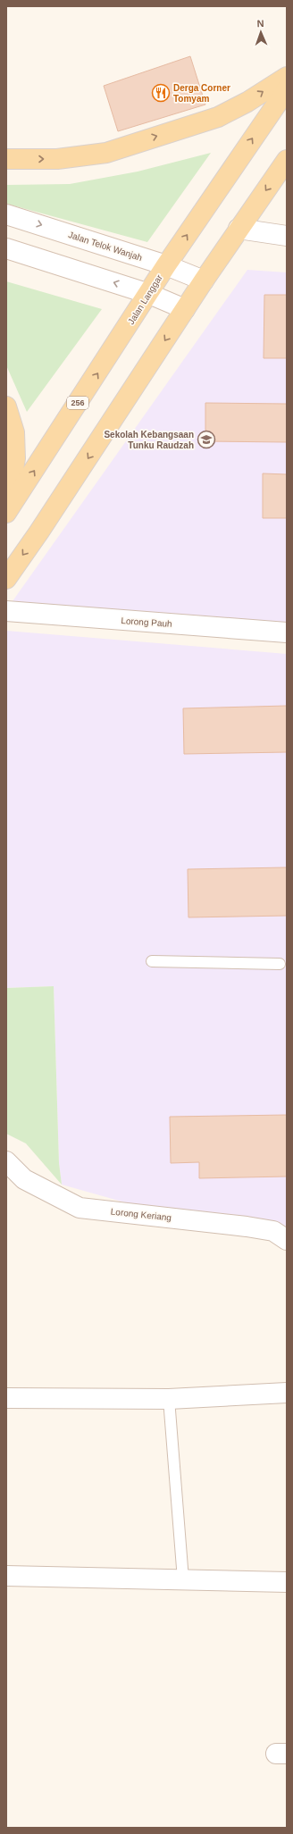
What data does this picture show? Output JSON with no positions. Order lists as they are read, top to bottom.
{
  "streets": {
    "main road": ["Jalan Langgar", "256"],
    "street": ["Jalan Telok Wanjah", "Lorong Pauh", "Lorong Keriang"]
  },
  "crossings": [
    ["Jalan Telok Wanjah", "Jalan Langgar"]
  ],
  "places": {
    "restaurant": ["Derga Corner Tomyam"],
    "school or university": ["Sekolah Kebangsaan Tunku Raudzah"]
  },
  "north": "top"
}
